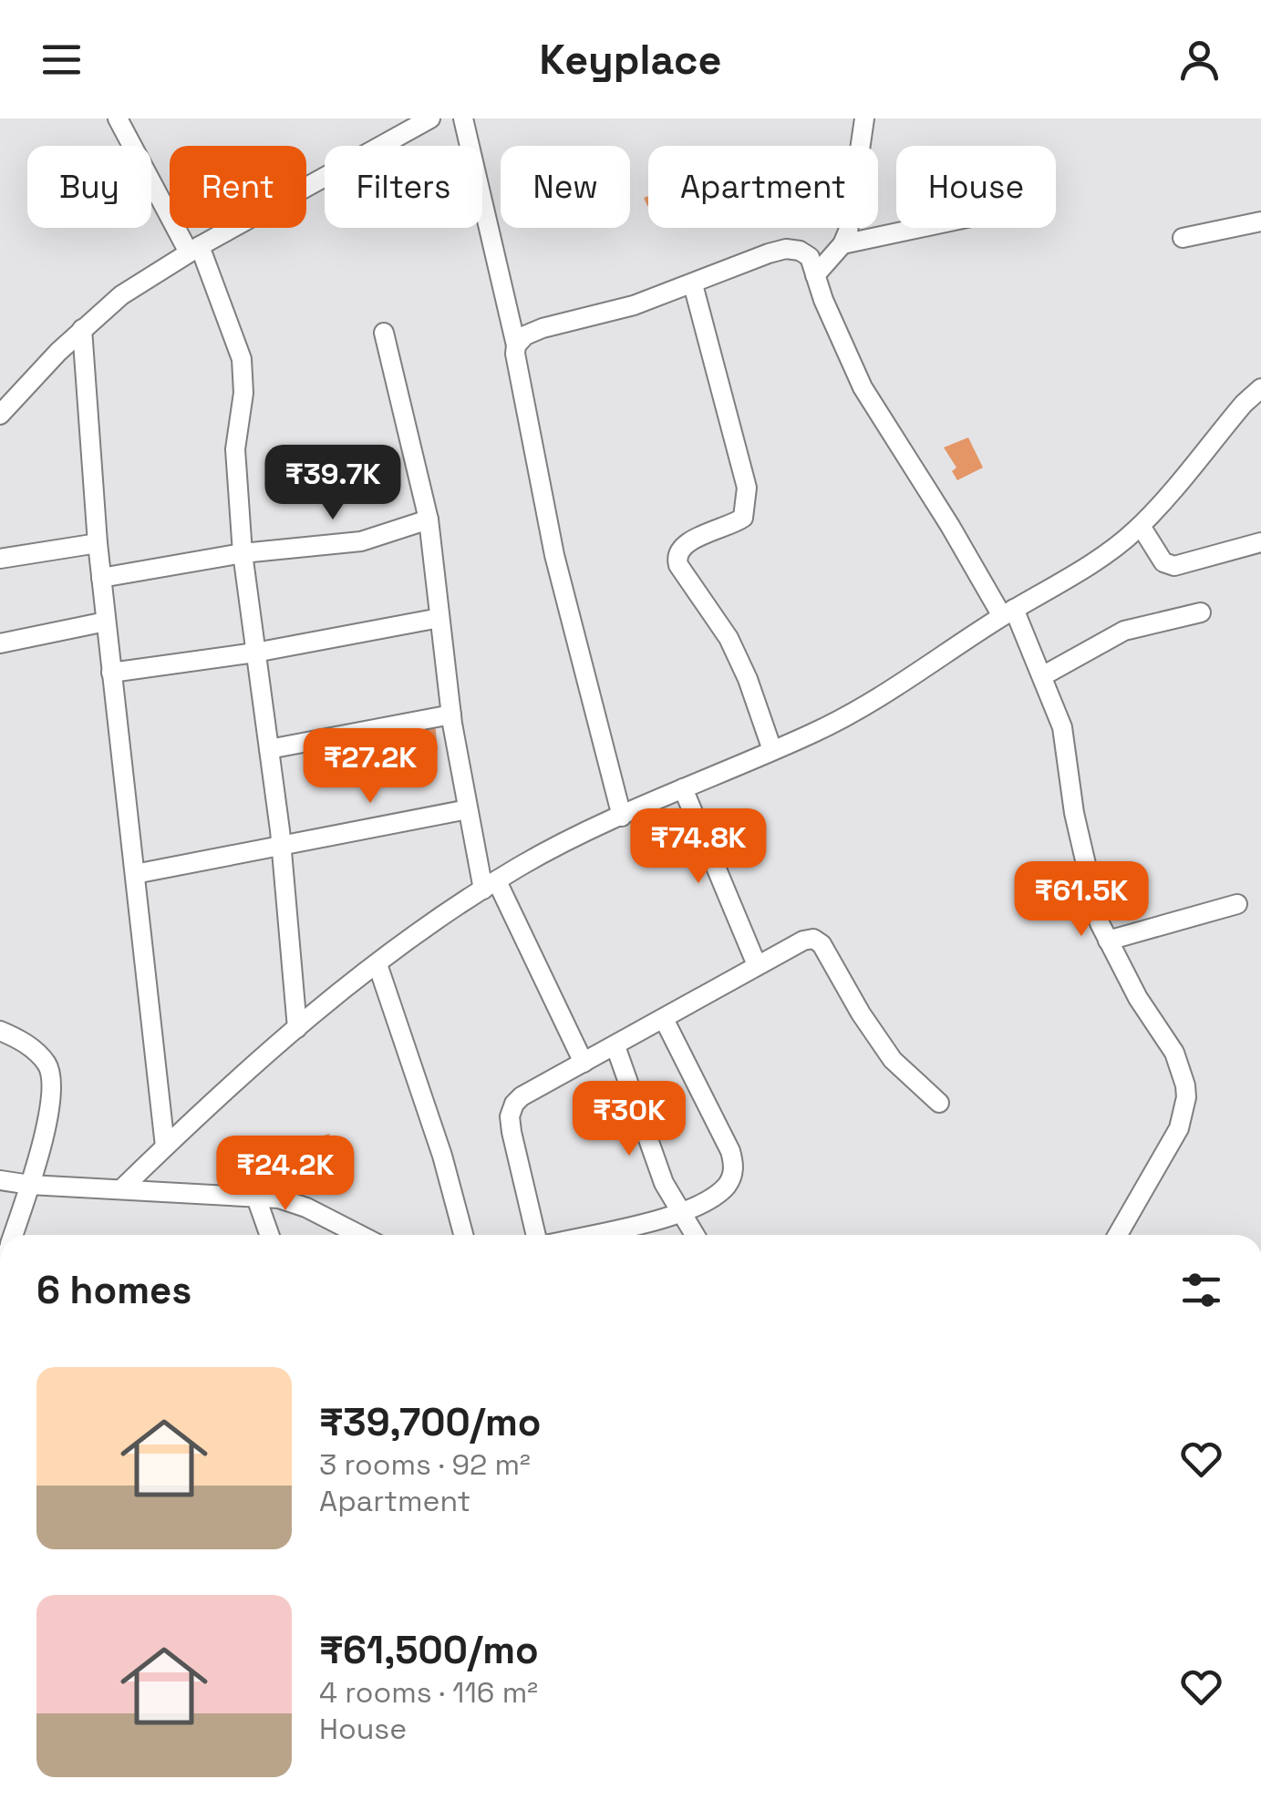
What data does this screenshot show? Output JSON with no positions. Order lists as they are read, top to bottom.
{
  "page": {
    "header": "Keyplace",
    "chip": [
      "Buy",
      "Rent",
      "Filters",
      "New",
      "Apartment",
      "House"
    ],
    "price": [
      "₹39.7K",
      "₹27.2K",
      "₹74.8K",
      "₹61.5K",
      "₹30K",
      "₹24.2K"
    ],
    "heading": "6 homes",
    "list": [
      {
        "name": "₹39,700/mo",
        "note": "3 rooms · 92 m² · Apartment"
      },
      {
        "name": "₹61,500/mo",
        "note": "4 rooms · 116 m² · House"
      }
    ]
  }
}
